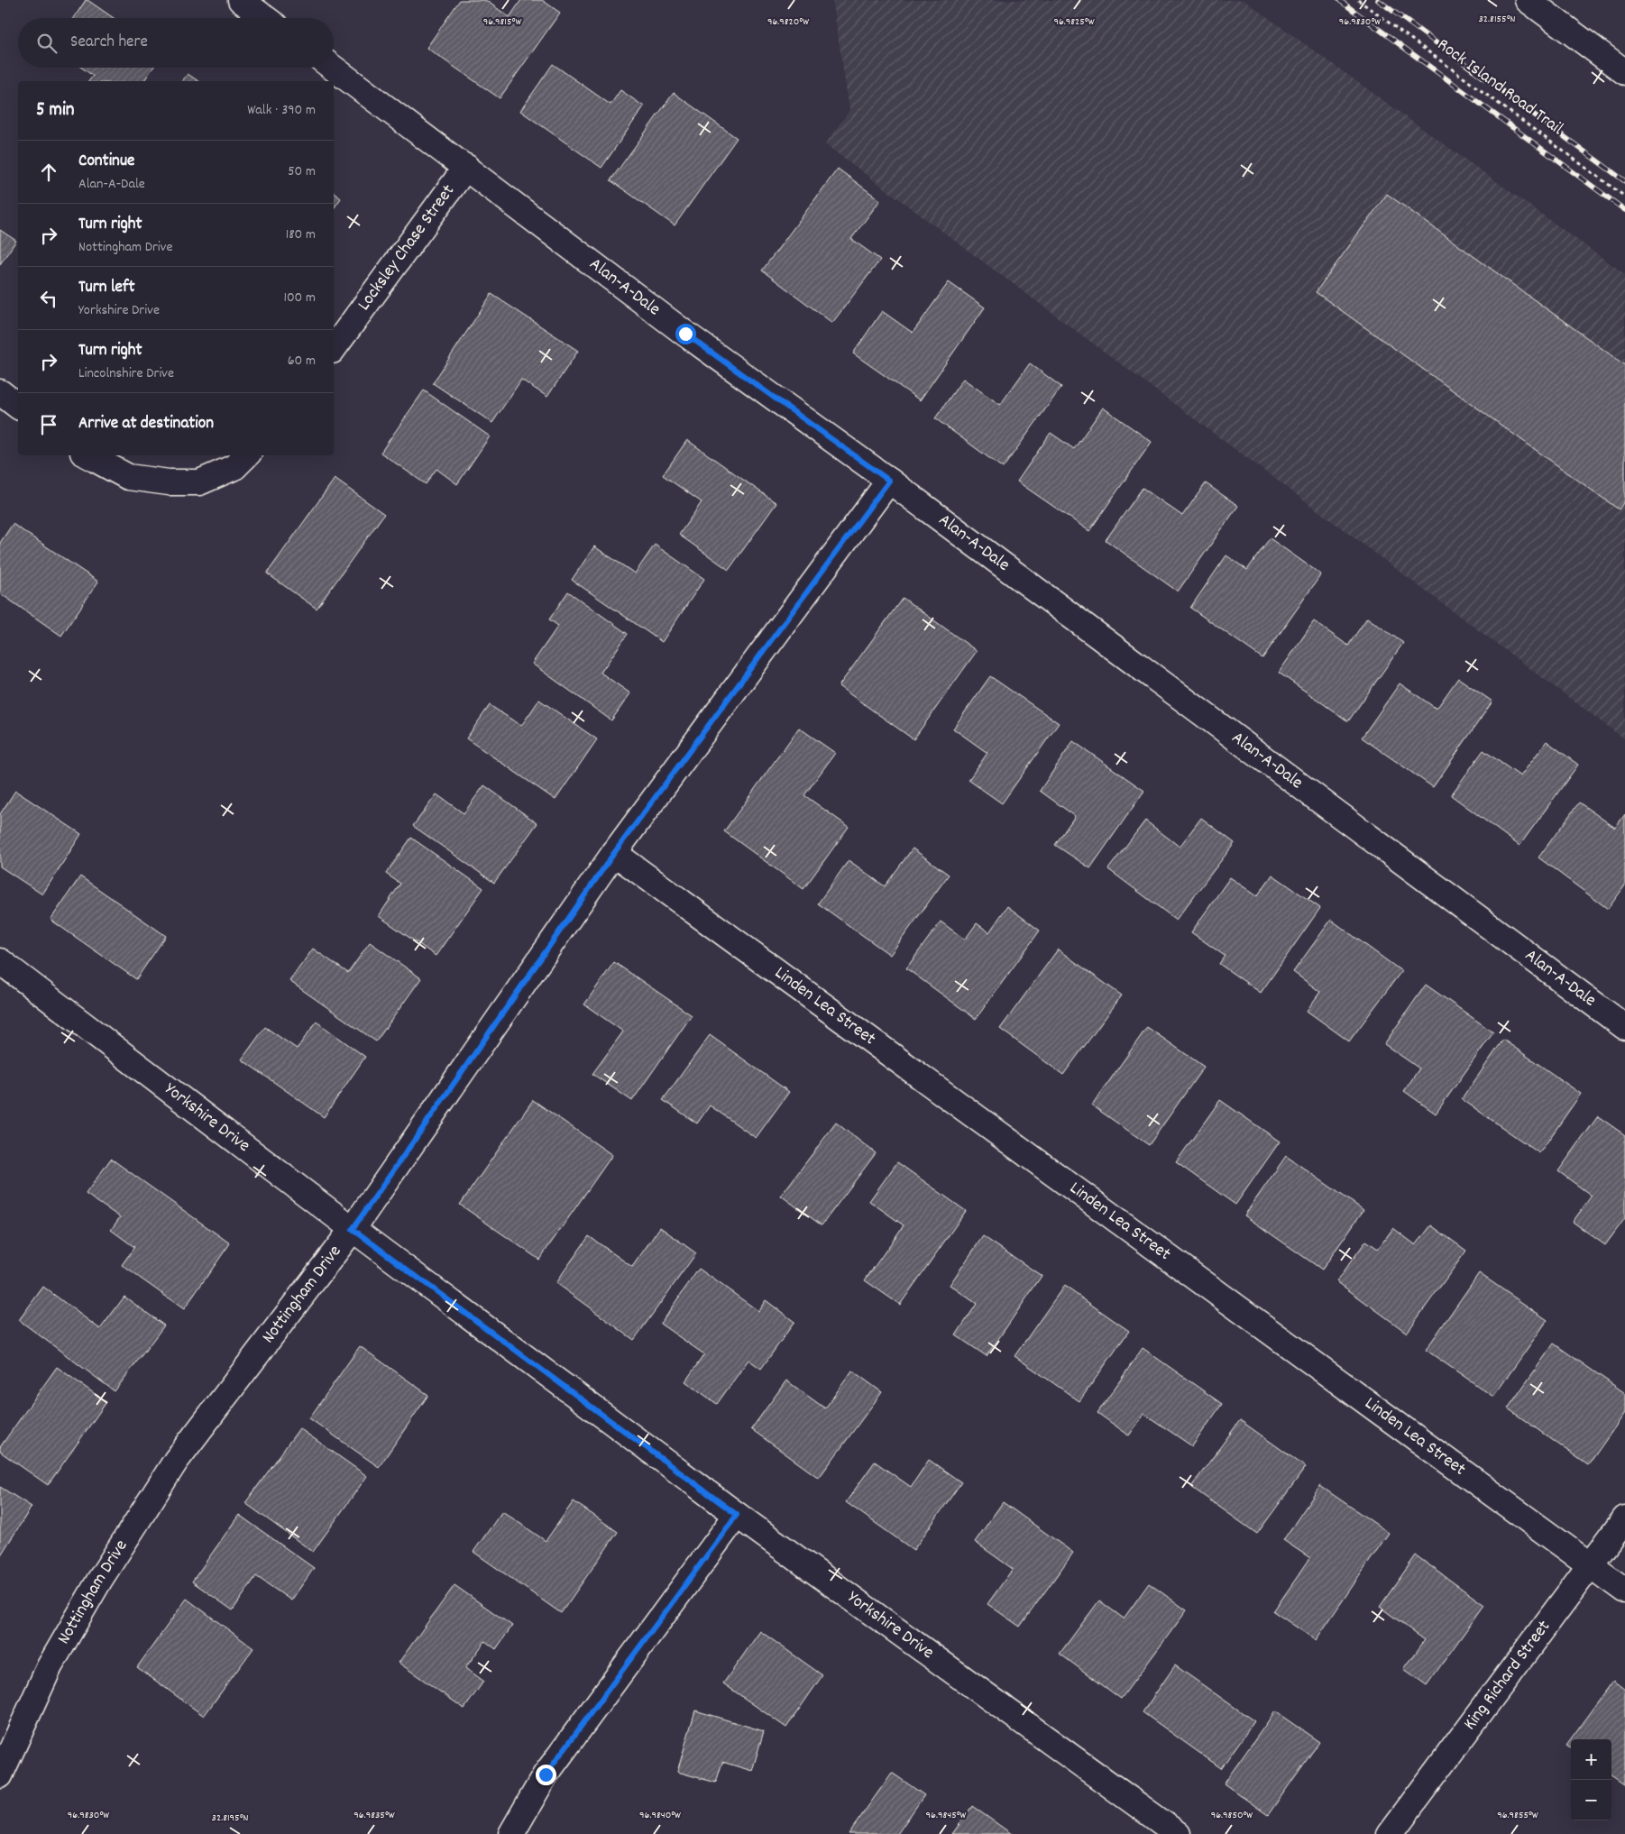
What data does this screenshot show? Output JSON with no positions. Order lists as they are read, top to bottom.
{
  "streets": {
    "street": [
      "Locksley Chase Street",
      "Alan-A-Dale",
      "Linden Lea Street",
      "Yorkshire Drive",
      "Nottingham Drive",
      "King Richard Street"
    ],
    "path": ["Rock Island Road Trail"]
  },
  "crossings": [
    ["Locksley Chase Street", "Alan-A-Dale"],
    ["Alan-A-Dale", "Nottingham Drive"],
    ["Linden Lea Street", "Nottingham Drive"],
    ["Linden Lea Street", "King Richard Street"],
    ["Yorkshire Drive", "Nottingham Drive"]
  ],
  "page": {
    "search": "Search here",
    "heading": ["5 min", "Walk · 390 m"],
    "list": [
      ["Continue", "Alan-A-Dale", "50 m"],
      ["Turn right", "Nottingham Drive", "180 m"],
      ["Turn left", "Yorkshire Drive", "100 m"],
      ["Turn right", "Lincolnshire Drive", "60 m"],
      "Arrive at destination"
    ],
    "map_buttons": ["+", "−"]
  },
  "coordinates": [
    "32.8155°N",
    "96.9815°W",
    "96.9820°W",
    "96.9825°W",
    "96.9830°W",
    "96.9835°W",
    "96.9840°W",
    "96.9845°W",
    "96.9850°W",
    "96.9855°W",
    "32.8195°N"
  ]
}
